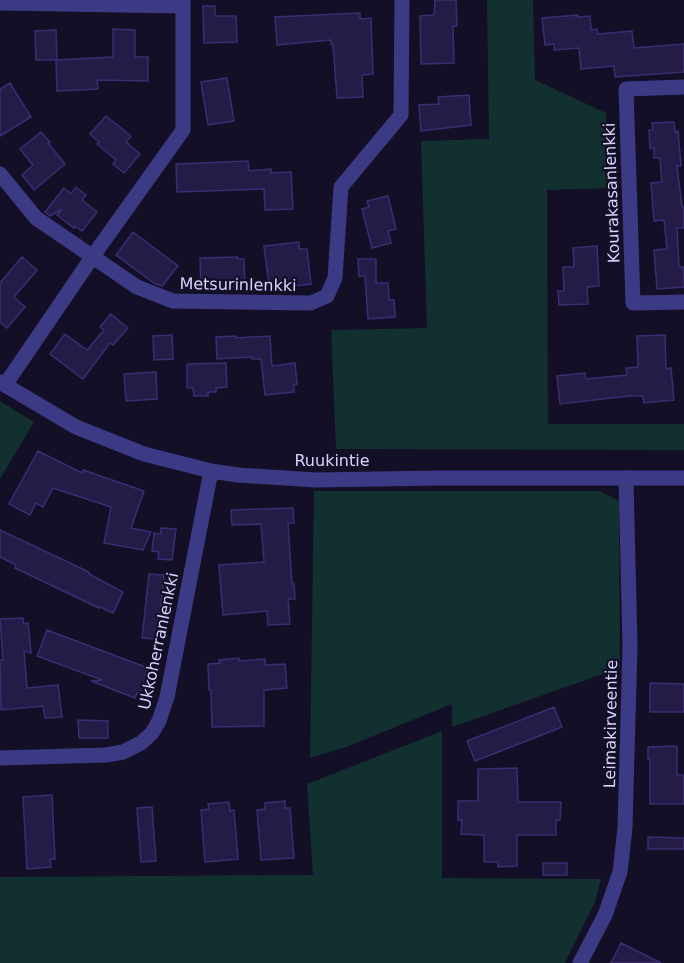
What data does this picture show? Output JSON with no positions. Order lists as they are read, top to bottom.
{
  "streets": {
    "street": [
      "Kourakasanlenkki",
      "Metsurinlenkki",
      "Ruukintie",
      "Ukkoherranlenkki",
      "Leimakirveentie"
    ]
  },
  "crossings": [
    ["Ruukintie", "Ukkoherranlenkki"],
    ["Ruukintie", "Leimakirveentie"]
  ]
}
